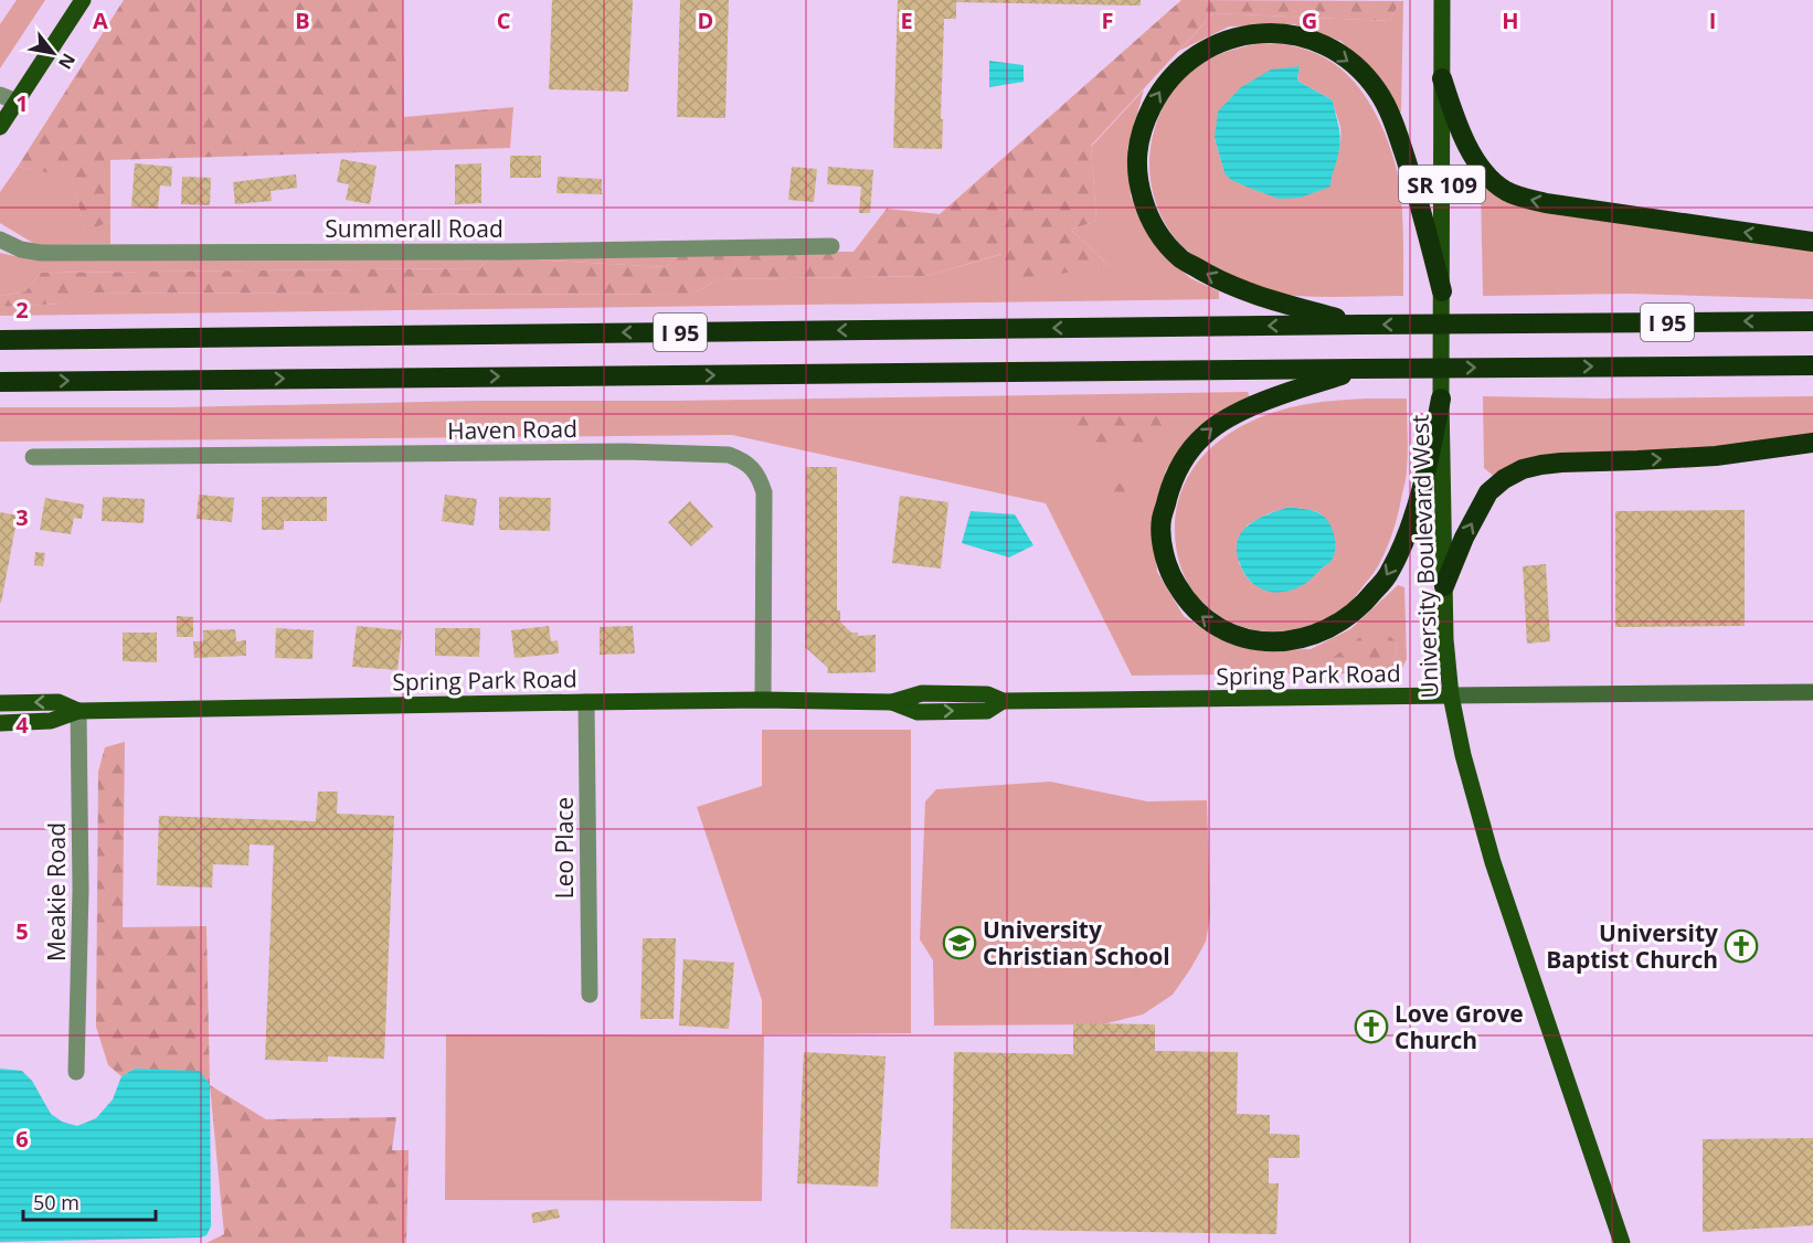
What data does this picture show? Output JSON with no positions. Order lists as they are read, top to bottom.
{
  "streets": {
    "highway": ["I 95"],
    "main road": ["SR 109", "University Boulevard West", "Spring Park Road"],
    "street": [
      "Summerall Road",
      "Haven Road",
      "Leo Place",
      "Meakie Road"
    ]
  },
  "crossings": [
    ["Haven Road", "Spring Park Road"],
    ["University Boulevard West", "Spring Park Road"],
    ["Spring Park Road", "Leo Place"],
    ["Spring Park Road", "Meakie Road"]
  ],
  "places": {
    "school or university": ["University Christian School"],
    "church": ["University Baptist Church", "Love Grove Church"]
  },
  "scale_bar": "50 m",
  "north": "bottom right",
  "grid": {
    "columns": [
      "A",
      "B",
      "C",
      "D",
      "E",
      "F",
      "G",
      "H",
      "I"
    ],
    "rows": [
      "1",
      "2",
      "3",
      "4",
      "5",
      "6"
    ]
  }
}
